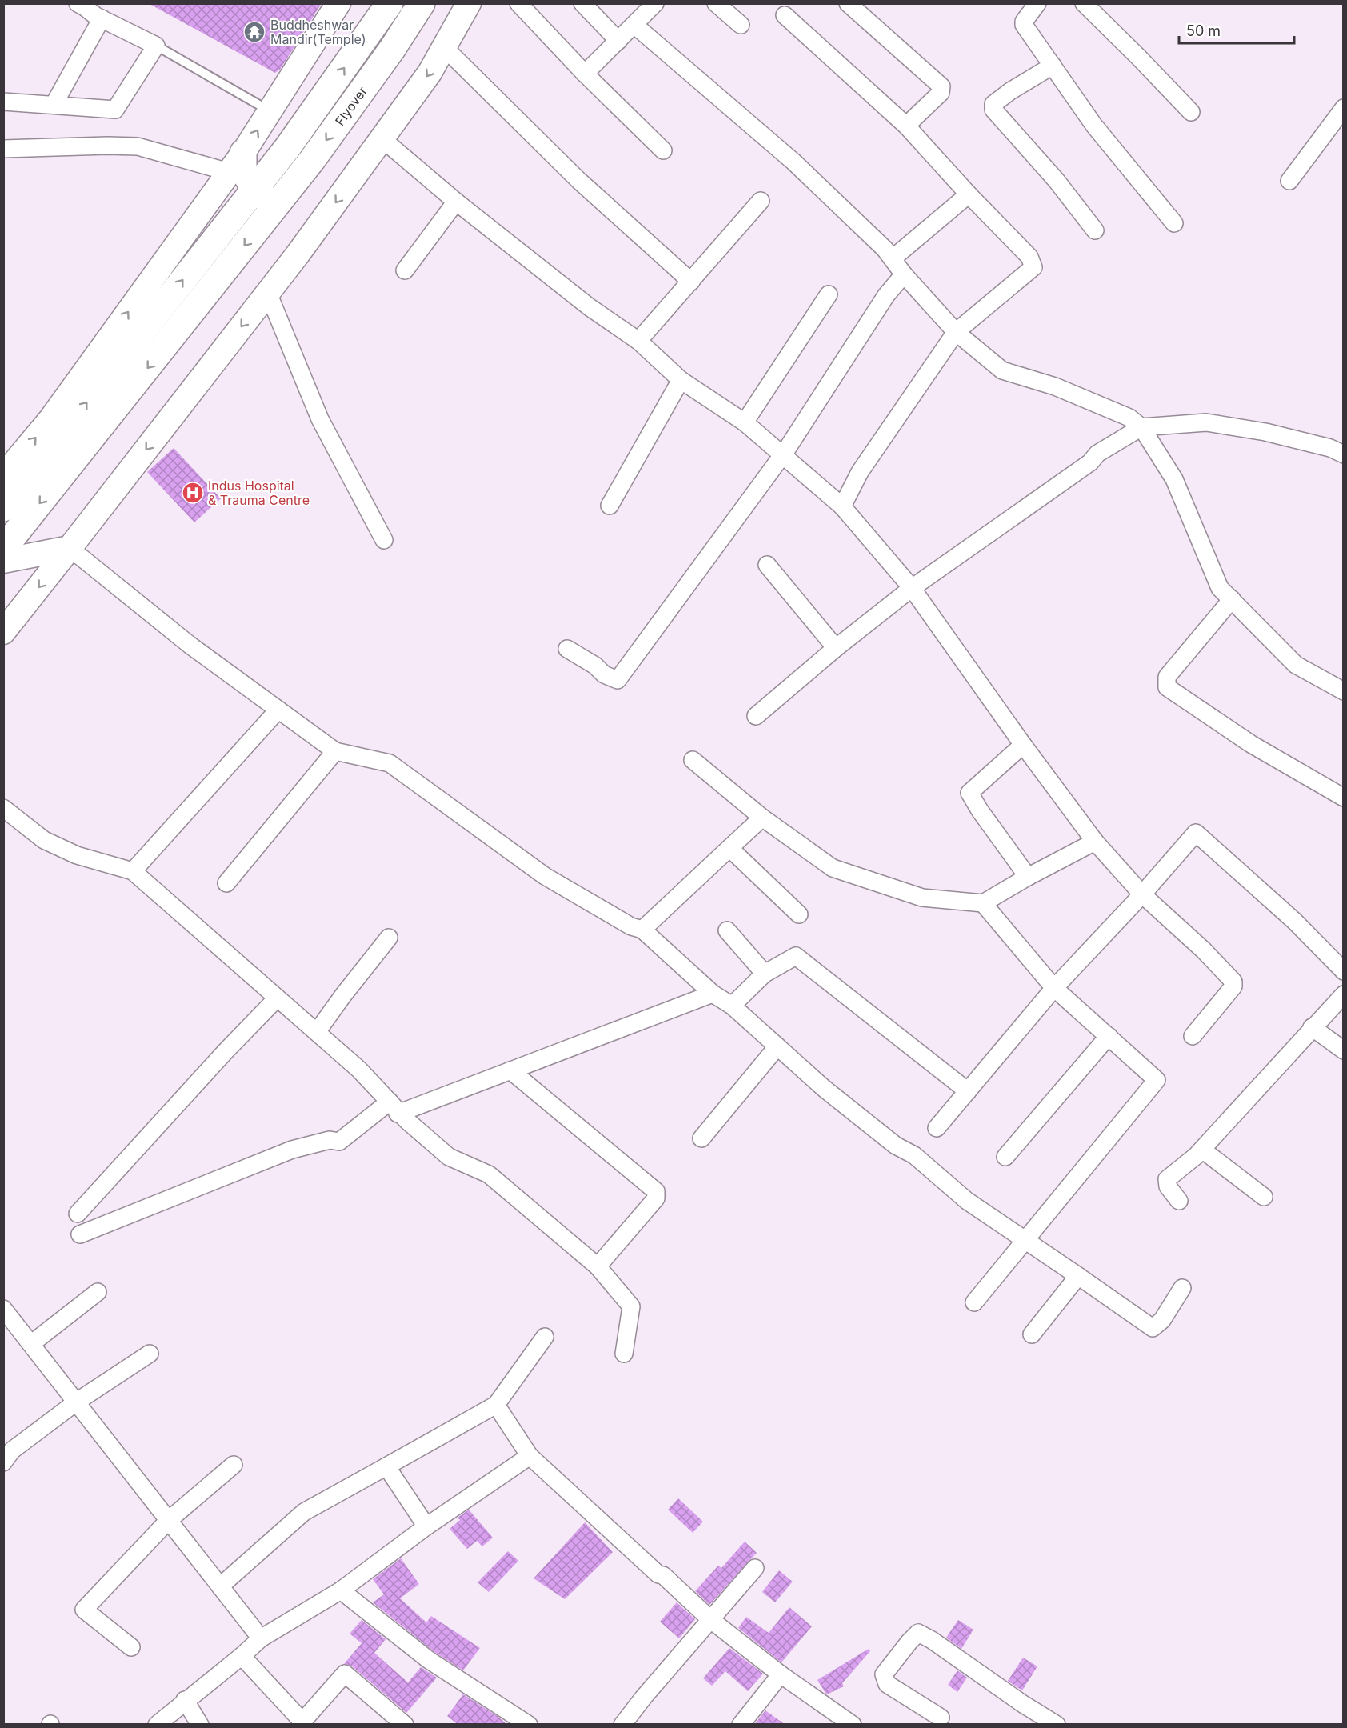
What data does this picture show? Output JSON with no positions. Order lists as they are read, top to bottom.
{
  "streets": {
    "highway": ["Flyover"]
  },
  "places": {
    "temple": ["Buddheshwar Mandir(Temple)"],
    "hospital": ["Indus Hospital & Trauma Centre"]
  },
  "scale_bar": "50 m"
}
